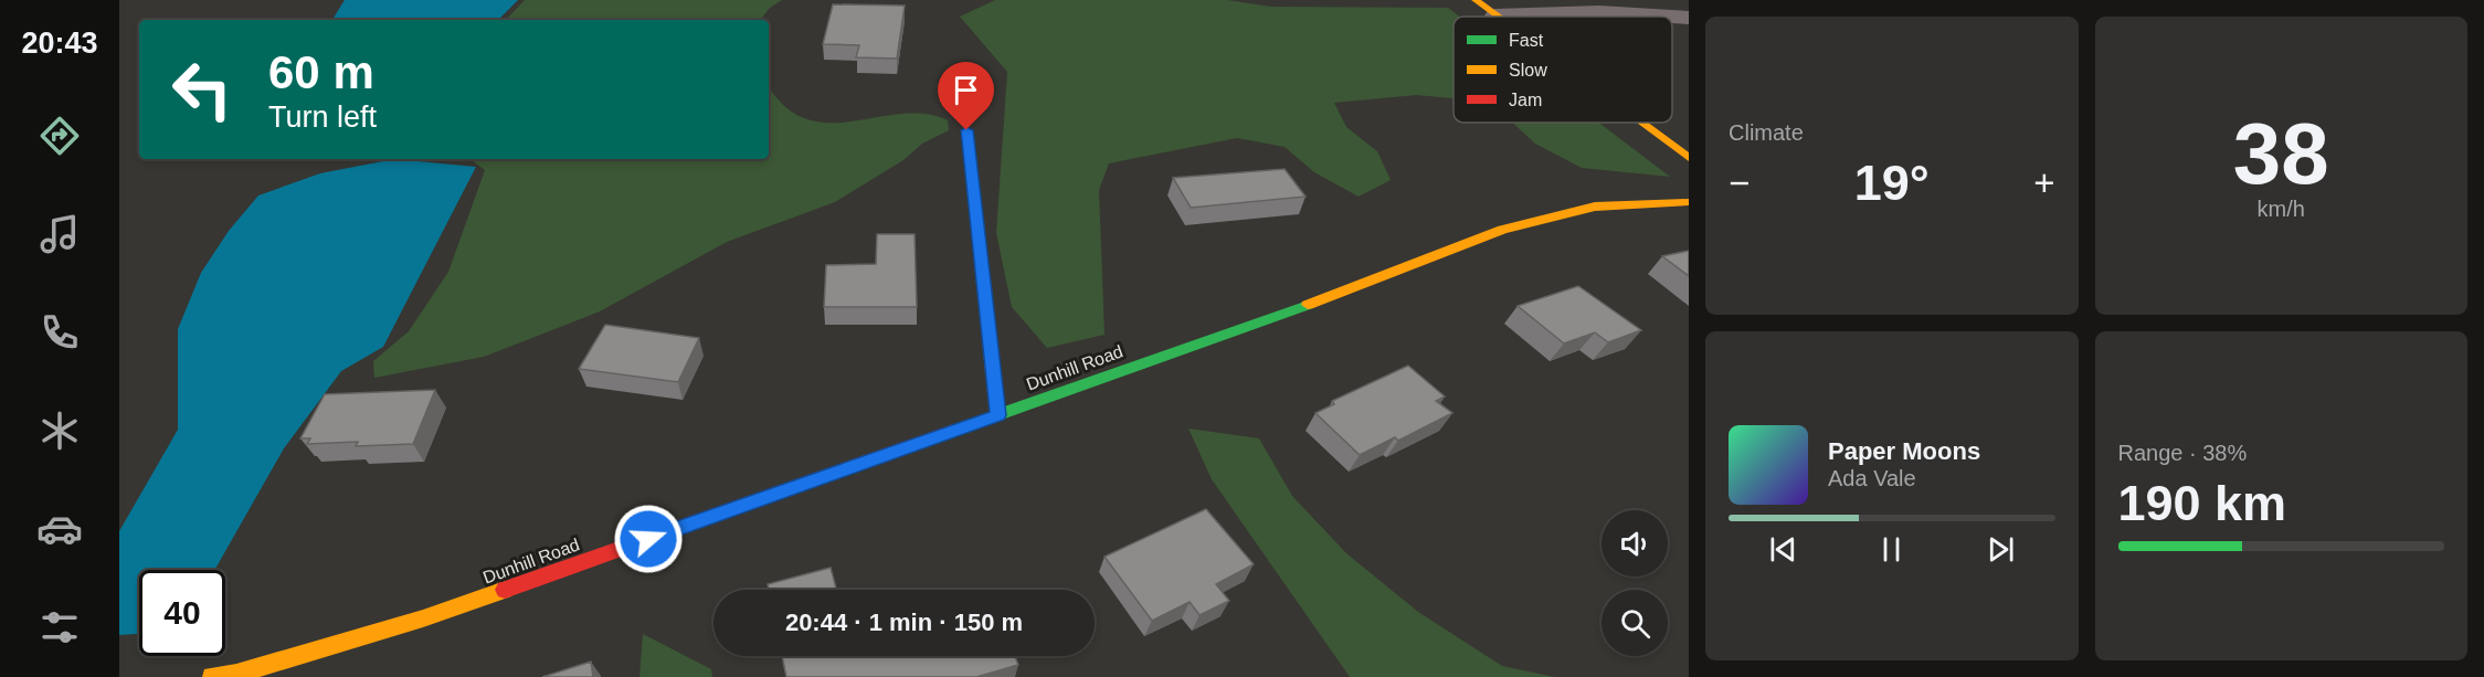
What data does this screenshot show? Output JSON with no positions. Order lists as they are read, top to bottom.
{
  "streets": {
    "street": ["Dunhill Road"]
  },
  "legend": ["Fast", "Slow", "Jam"],
  "page": {
    "tabs": "20:43",
    "tile": [
      "Climate",
      ["38", "km/h"],
      ["Range · 38%", "190 km"]
    ],
    "turn": ["60 m", "Turn left"],
    "heat": ["−", "19°", "+"],
    "song": ["Paper Moons", "Ada Vale"],
    "limit": "40",
    "trip": "20:44 · 1 min · 150 m"
  }
}
